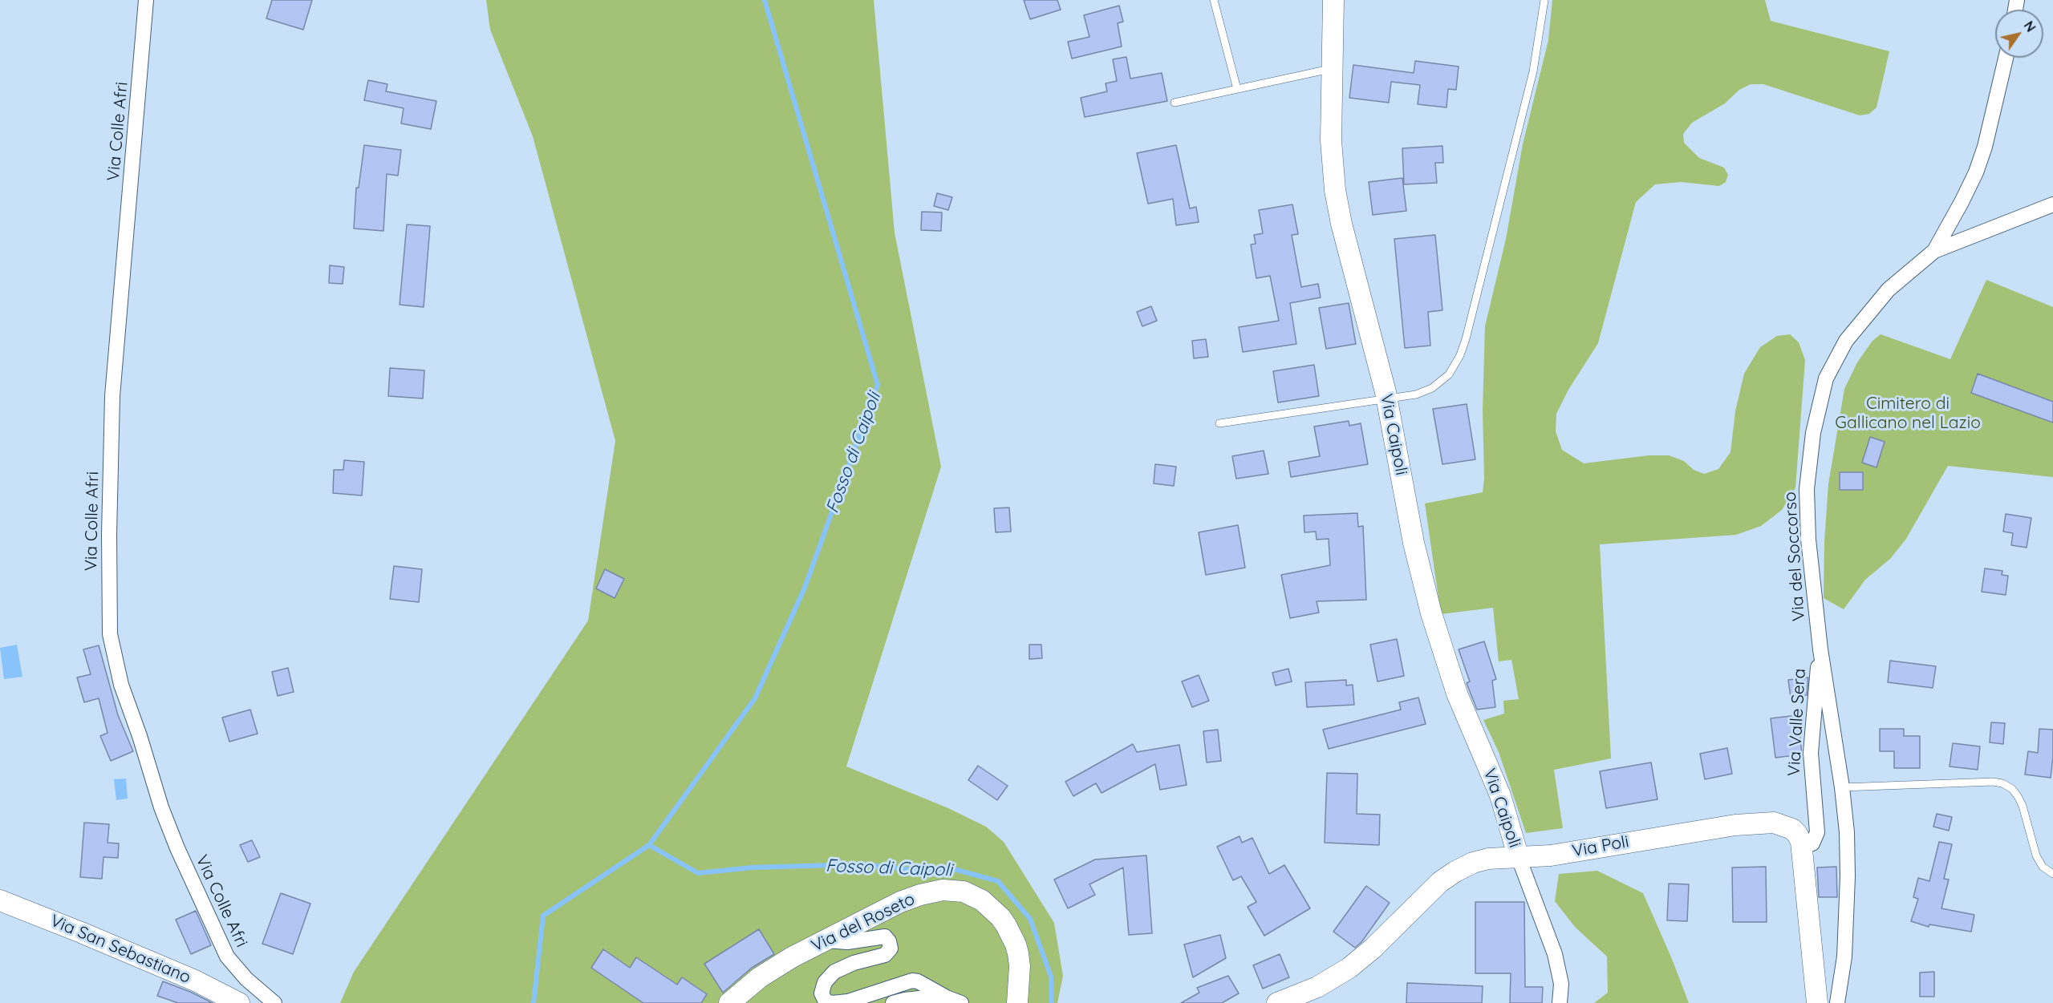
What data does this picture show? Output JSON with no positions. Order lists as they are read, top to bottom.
{
  "streets": {
    "street": [
      "Via Colle Afri",
      "Via Caipoli",
      "Via del Soccorso",
      "Via Valle Sera",
      "Via Poli",
      "Via del Roseto",
      "Via San Sebastiano"
    ]
  },
  "crossings": [
    ["Via Caipoli", "Via Poli"],
    ["Via del Soccorso", "Via Valle Sera"],
    ["Via Valle Sera", "Via Poli"]
  ],
  "water": ["Fosso di Caipoli"],
  "parks": ["Cimitero di Gallicano nel Lazio"],
  "north": "top right"
}
